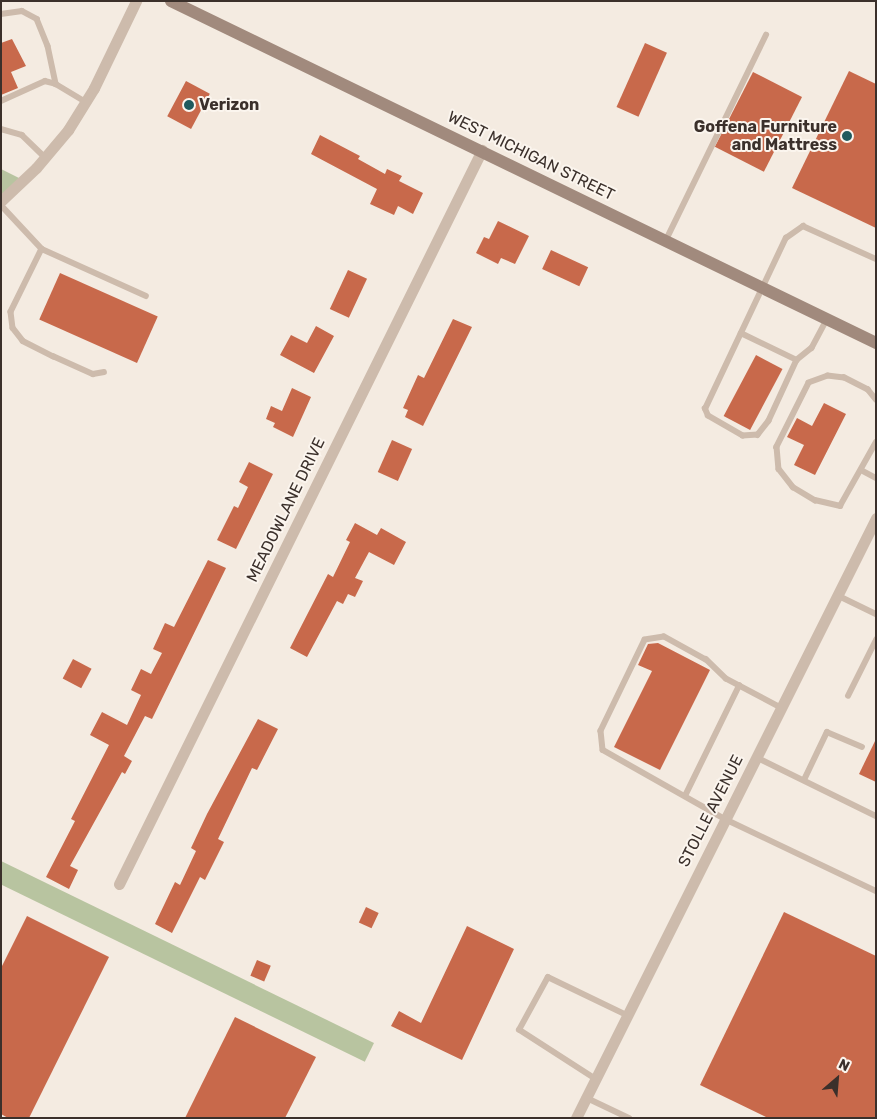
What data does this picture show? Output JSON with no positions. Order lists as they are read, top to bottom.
{
  "streets": {
    "main road": ["WEST MICHIGAN STREET"],
    "street": ["MEADOWLANE DRIVE", "STOLLE AVENUE"]
  },
  "crossings": [
    ["WEST MICHIGAN STREET", "MEADOWLANE DRIVE"]
  ],
  "places": ["Verizon", "Goffena Furniture and Mattress"],
  "north": "top right"
}
